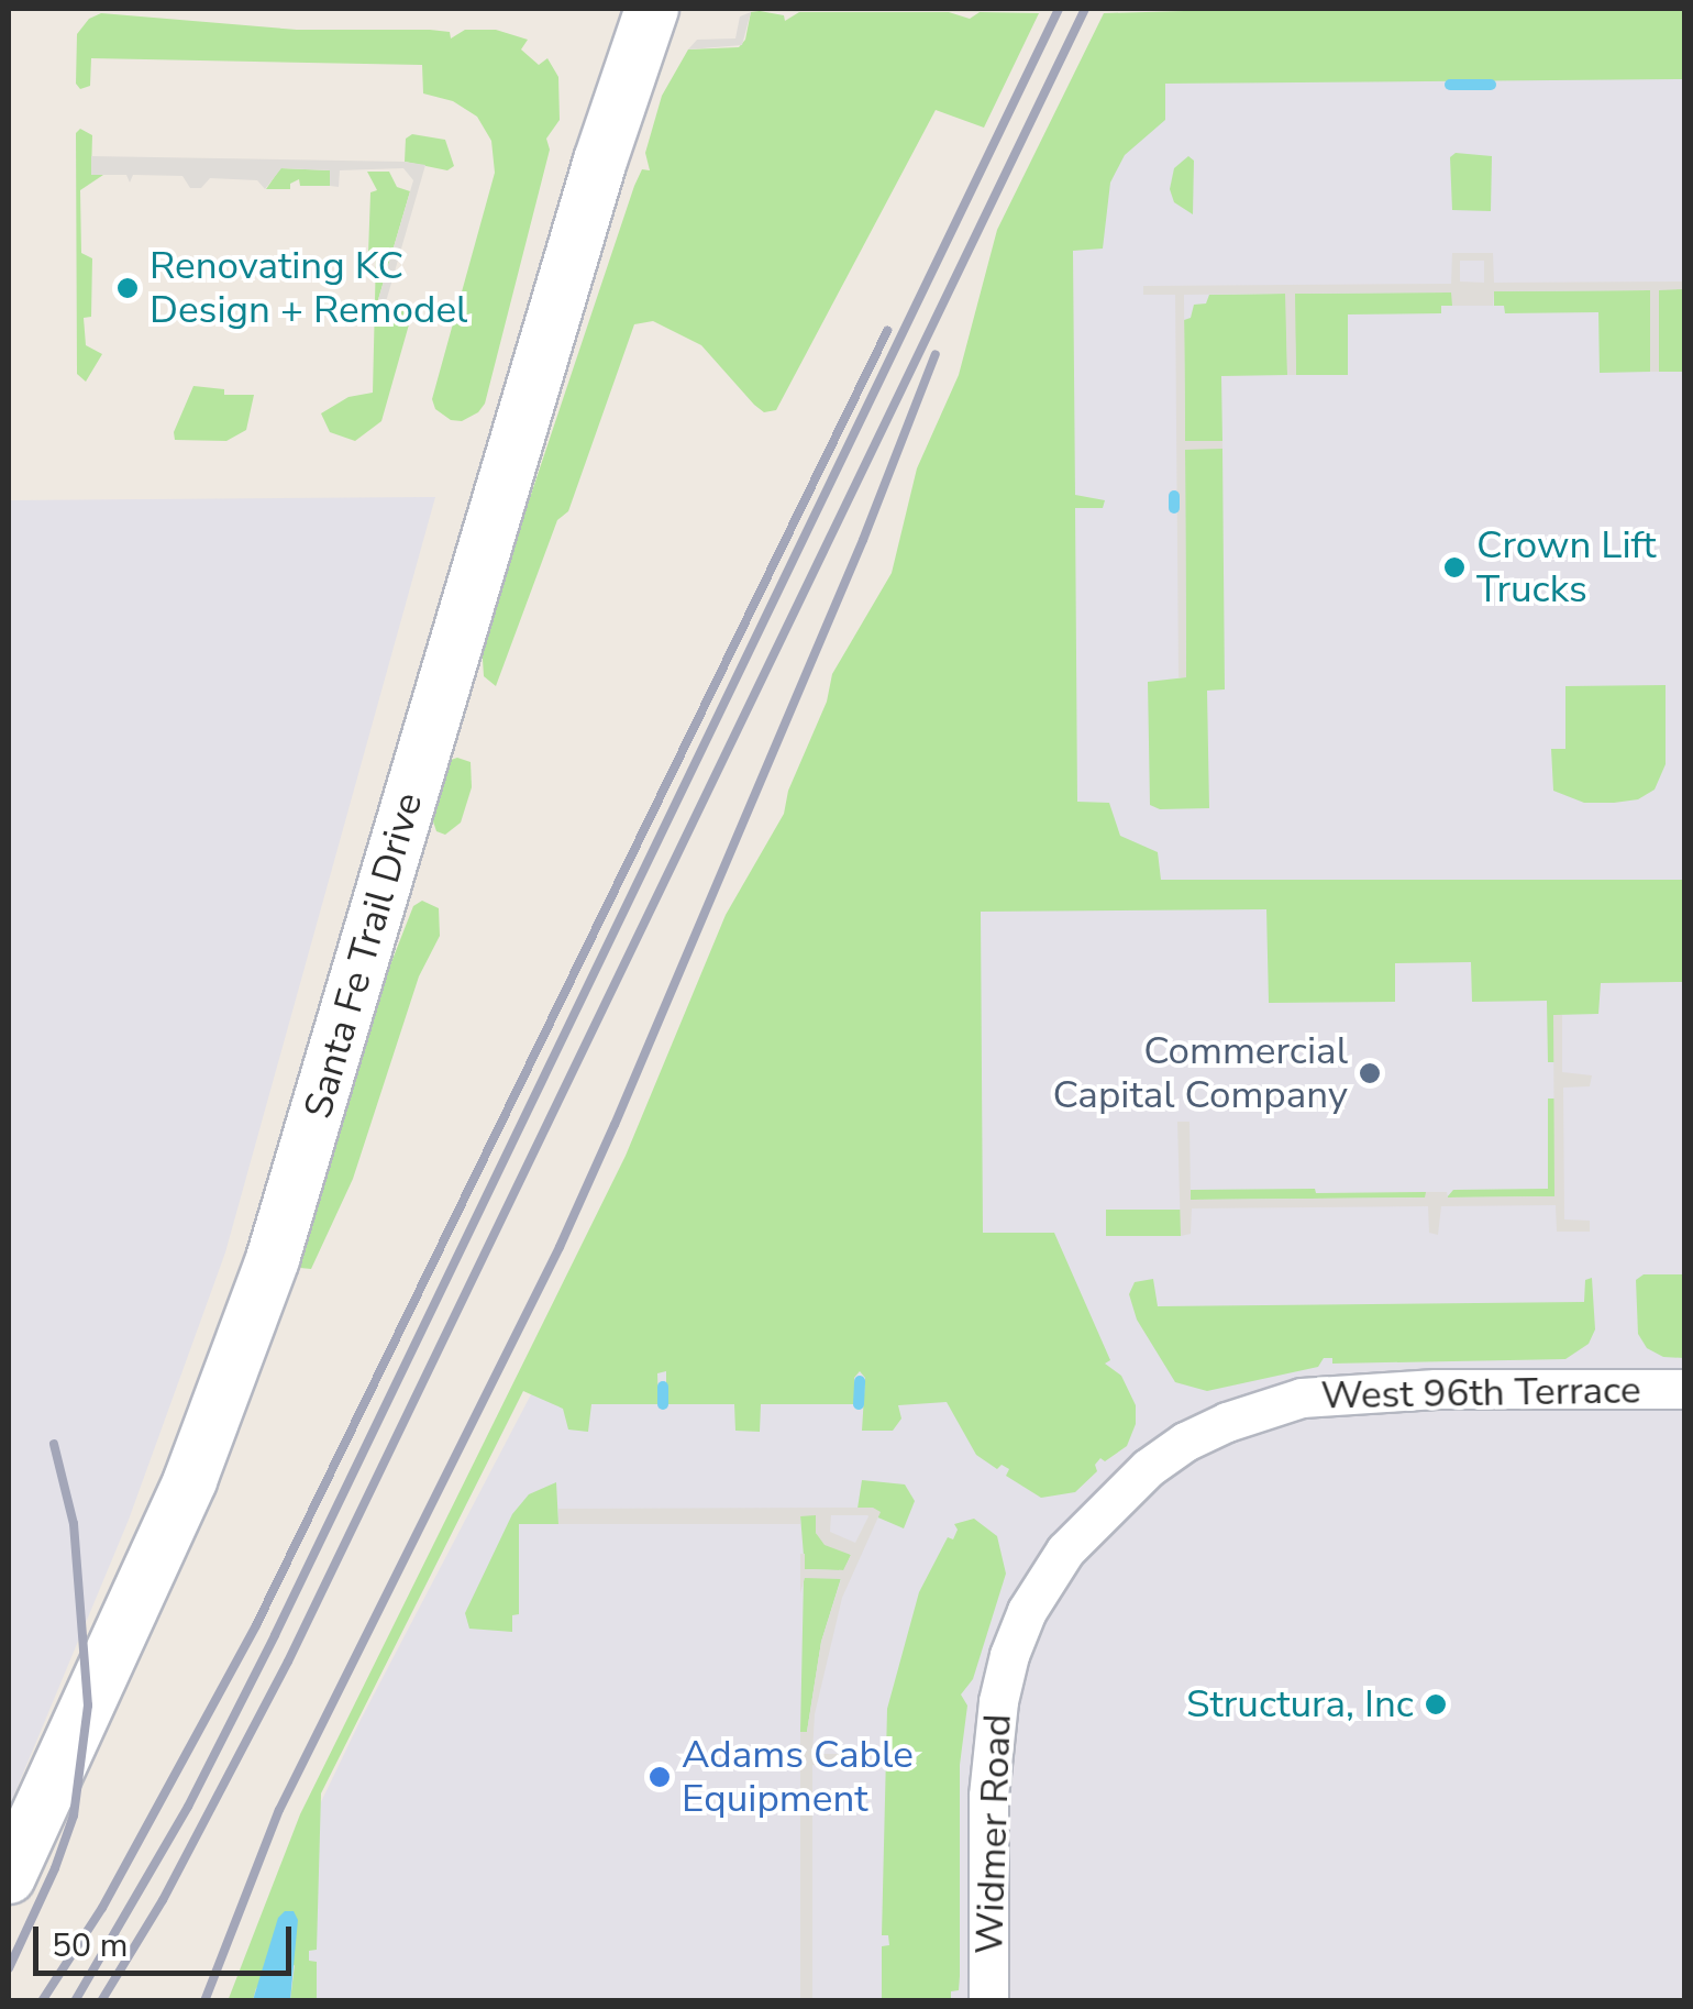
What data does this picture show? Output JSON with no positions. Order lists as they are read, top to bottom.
{
  "streets": {
    "main road": ["Santa Fe Trail Drive"],
    "street": ["West 96th Terrace", "Widmer Road"]
  },
  "crossings": [
    ["West 96th Terrace", "Widmer Road"]
  ],
  "places": [
    "Renovating KC Design + Remodel",
    "Crown Lift Trucks",
    "Commercial Capital Company",
    "Structura, Inc",
    "Adams Cable Equipment"
  ],
  "scale_bar": "50 m"
}
